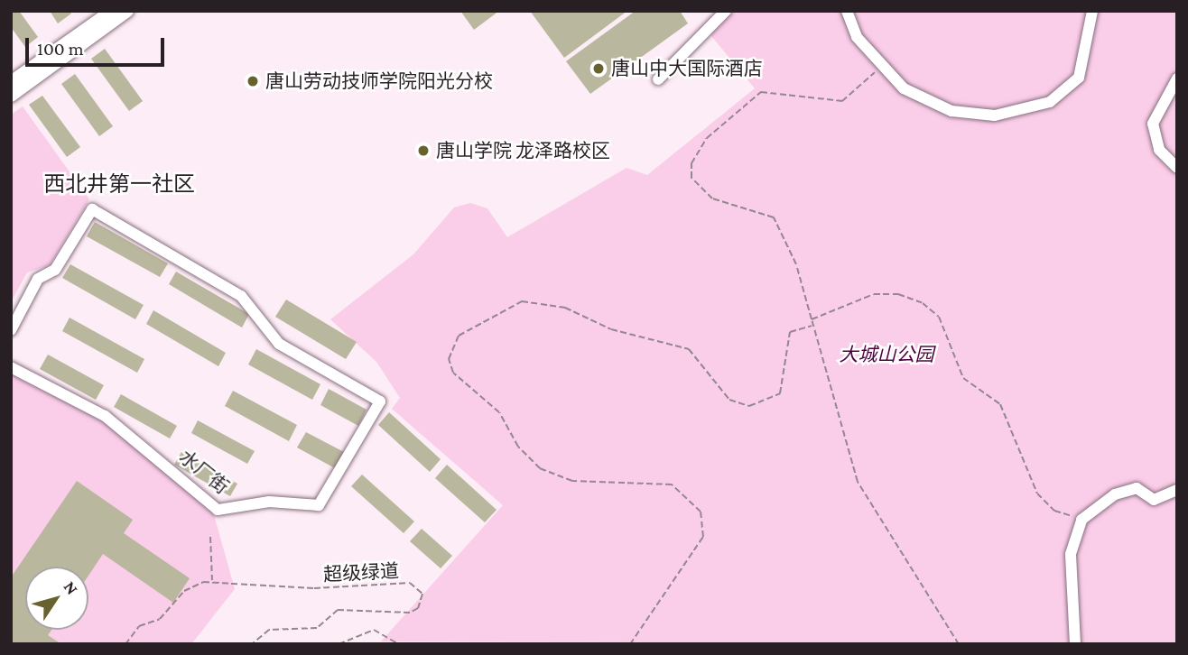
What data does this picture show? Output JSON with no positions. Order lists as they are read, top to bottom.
{
  "streets": {
    "street": ["水厂街"],
    "path": ["超级绿道"]
  },
  "districts": ["西北井第一社区"],
  "parks": ["大城山公园"],
  "places": ["唐山中大国际酒店", "唐山劳动技师学院阳光分校", "唐山学院 龙泽路校区"],
  "scale_bar": "100 m",
  "north": "top right"
}
